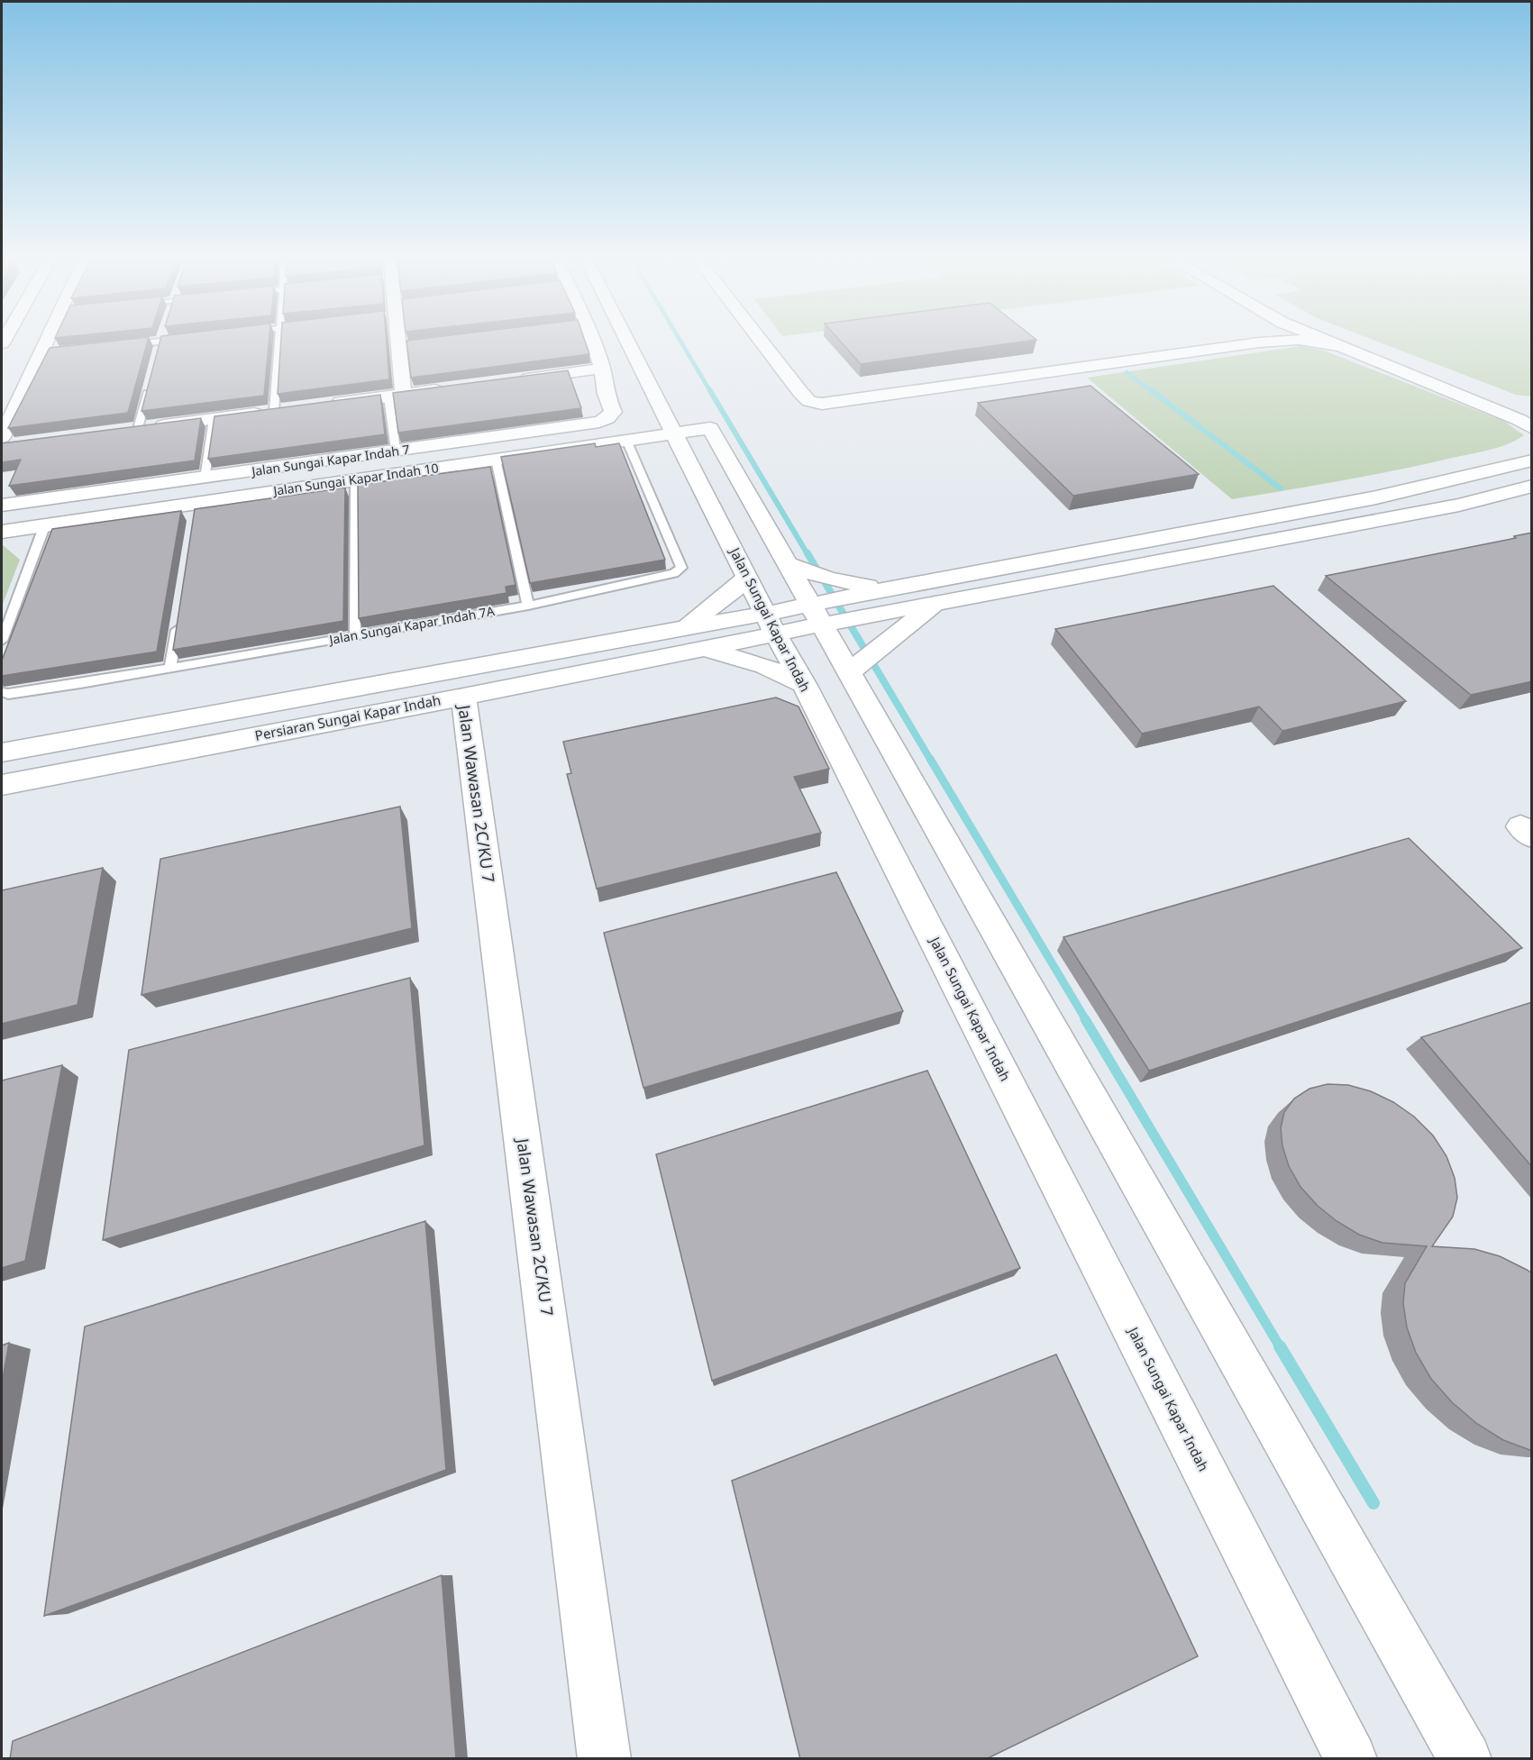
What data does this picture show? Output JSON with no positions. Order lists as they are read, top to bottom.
{
  "streets": {
    "street": [
      "Jalan Sungai Kapar Indah 7",
      "Jalan Sungai Kapar Indah 10",
      "Jalan Sungai Kapar Indah",
      "Persiaran Sungai Kapar Indah",
      "Jalan Wawasan 2C/KU 7"
    ],
    "lane": ["Jalan Sungai Kapar Indah 7A"]
  },
  "crossings": [
    ["Jalan Sungai Kapar Indah 10", "Jalan Sungai Kapar Indah"],
    ["Jalan Sungai Kapar Indah 10", "Jalan Sungai Kapar Indah 7A"],
    ["Jalan Sungai Kapar Indah", "Persiaran Sungai Kapar Indah"],
    ["Persiaran Sungai Kapar Indah", "Jalan Wawasan 2C/KU 7"]
  ]
}
